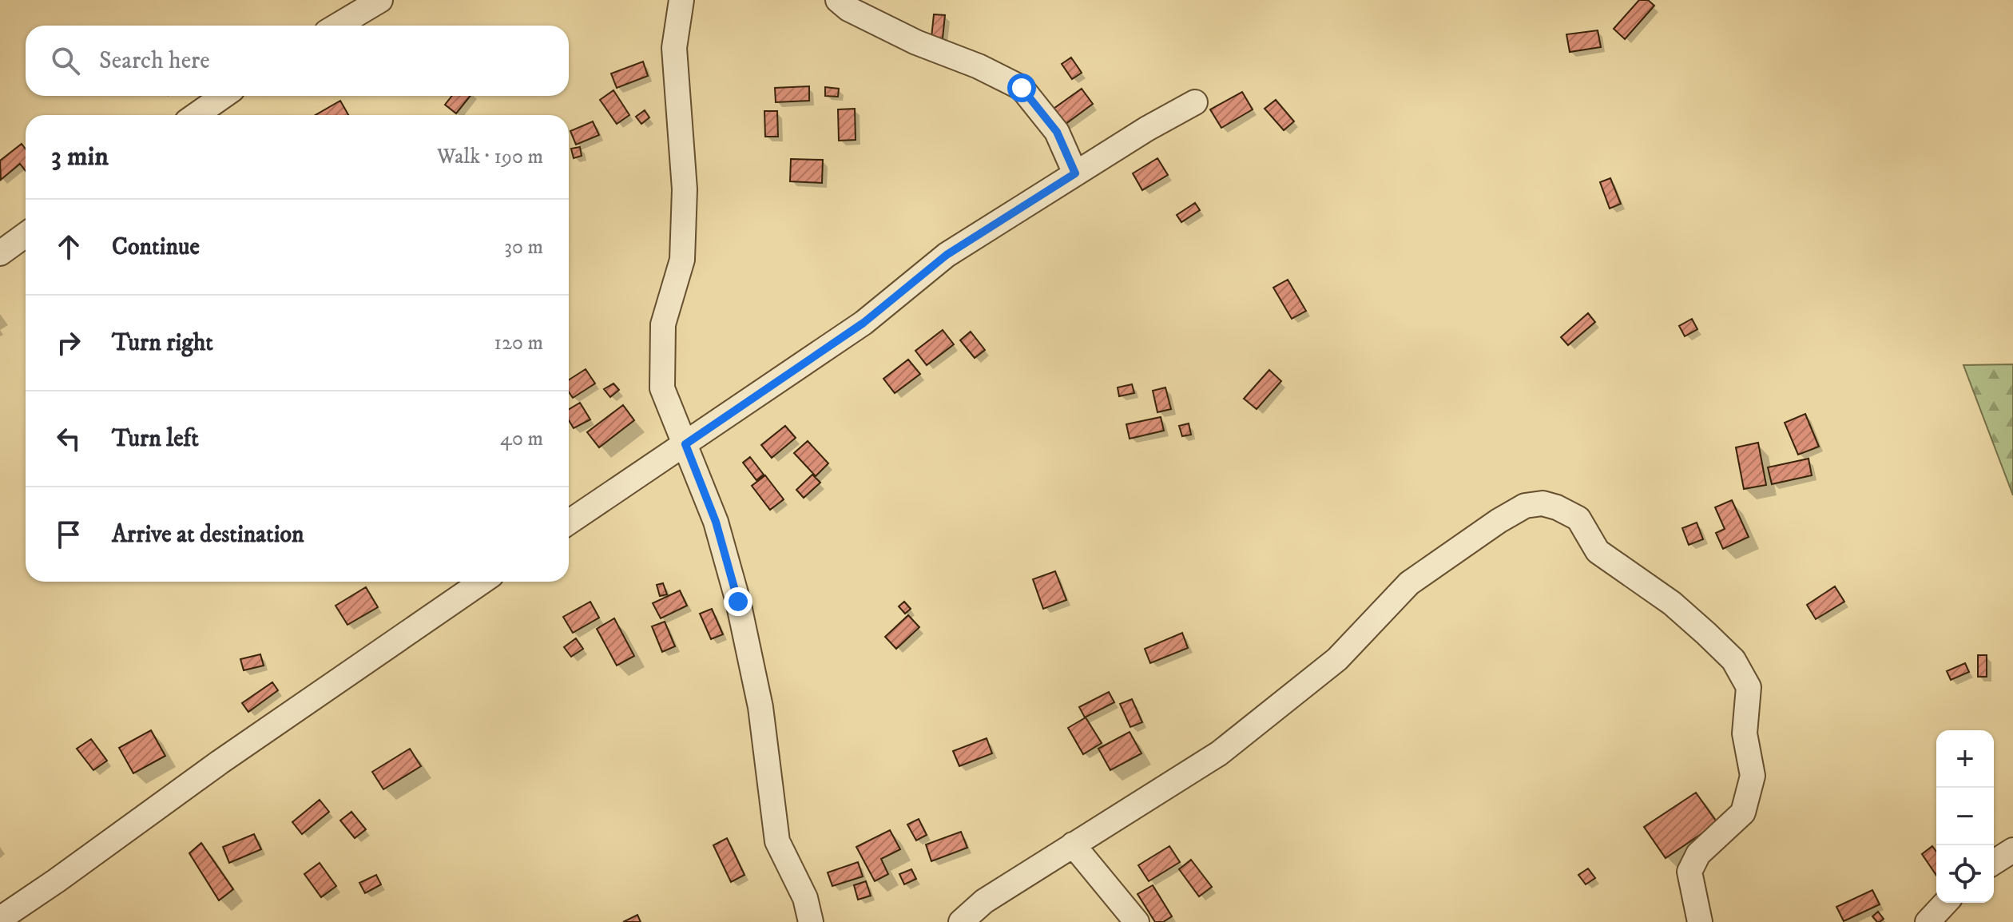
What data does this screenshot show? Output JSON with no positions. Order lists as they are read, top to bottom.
{
  "page": {
    "search": "Search here",
    "heading": ["3 min", "Walk · 190 m"],
    "list": [
      ["Continue", "30 m"],
      ["Turn right", "120 m"],
      ["Turn left", "40 m"],
      "Arrive at destination"
    ],
    "map_buttons": ["+", "−"]
  }
}
